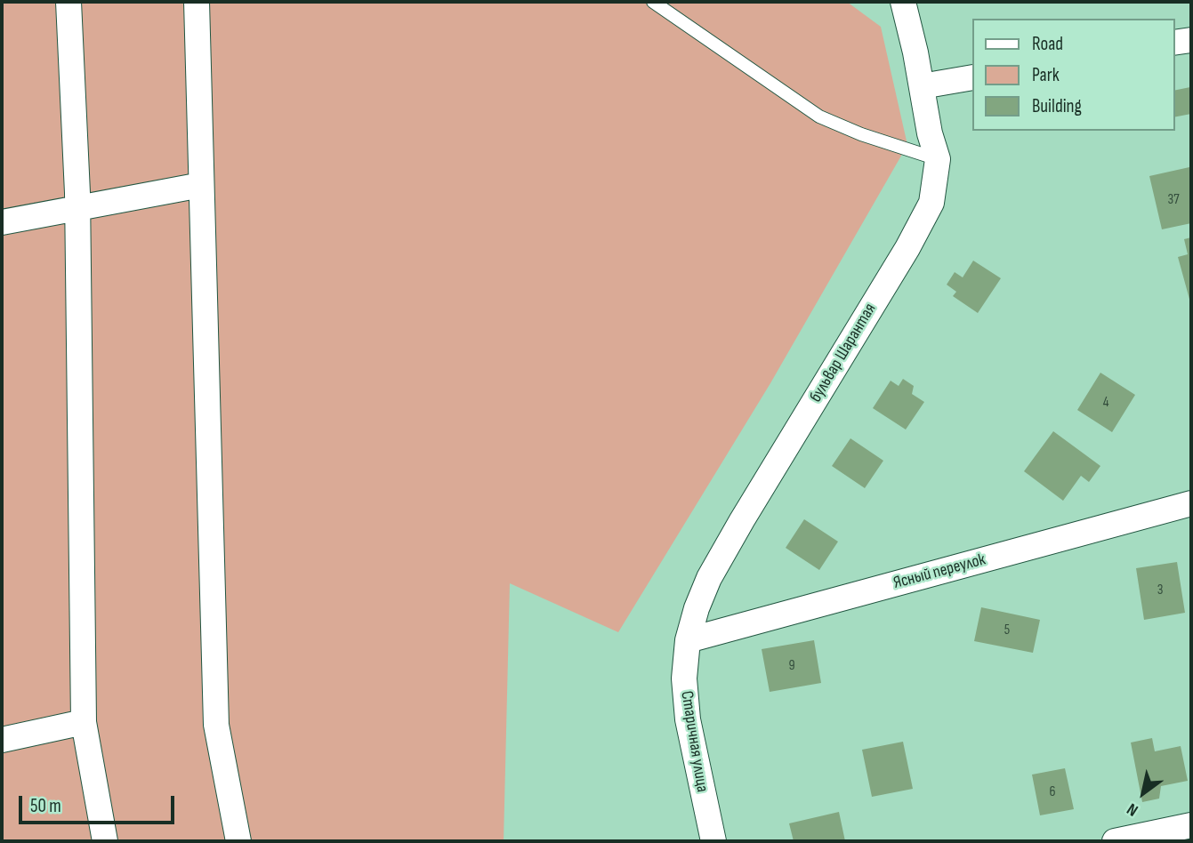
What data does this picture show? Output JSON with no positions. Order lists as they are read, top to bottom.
{
  "streets": {
    "street": ["бульвар Шарантая", "Ясный переулок", "Старичная улица"]
  },
  "crossings": [
    ["бульвар Шарантая", "Ясный переулок"],
    ["бульвар Шарантая", "Старичная улица"],
    ["Ясный переулок", "Старичная улица"]
  ],
  "house_numbers": [
    "37",
    "4",
    "3",
    "5",
    "9",
    "6"
  ],
  "legend": ["Road", "Park", "Building"],
  "scale_bar": "50 m",
  "north": "bottom left"
}
